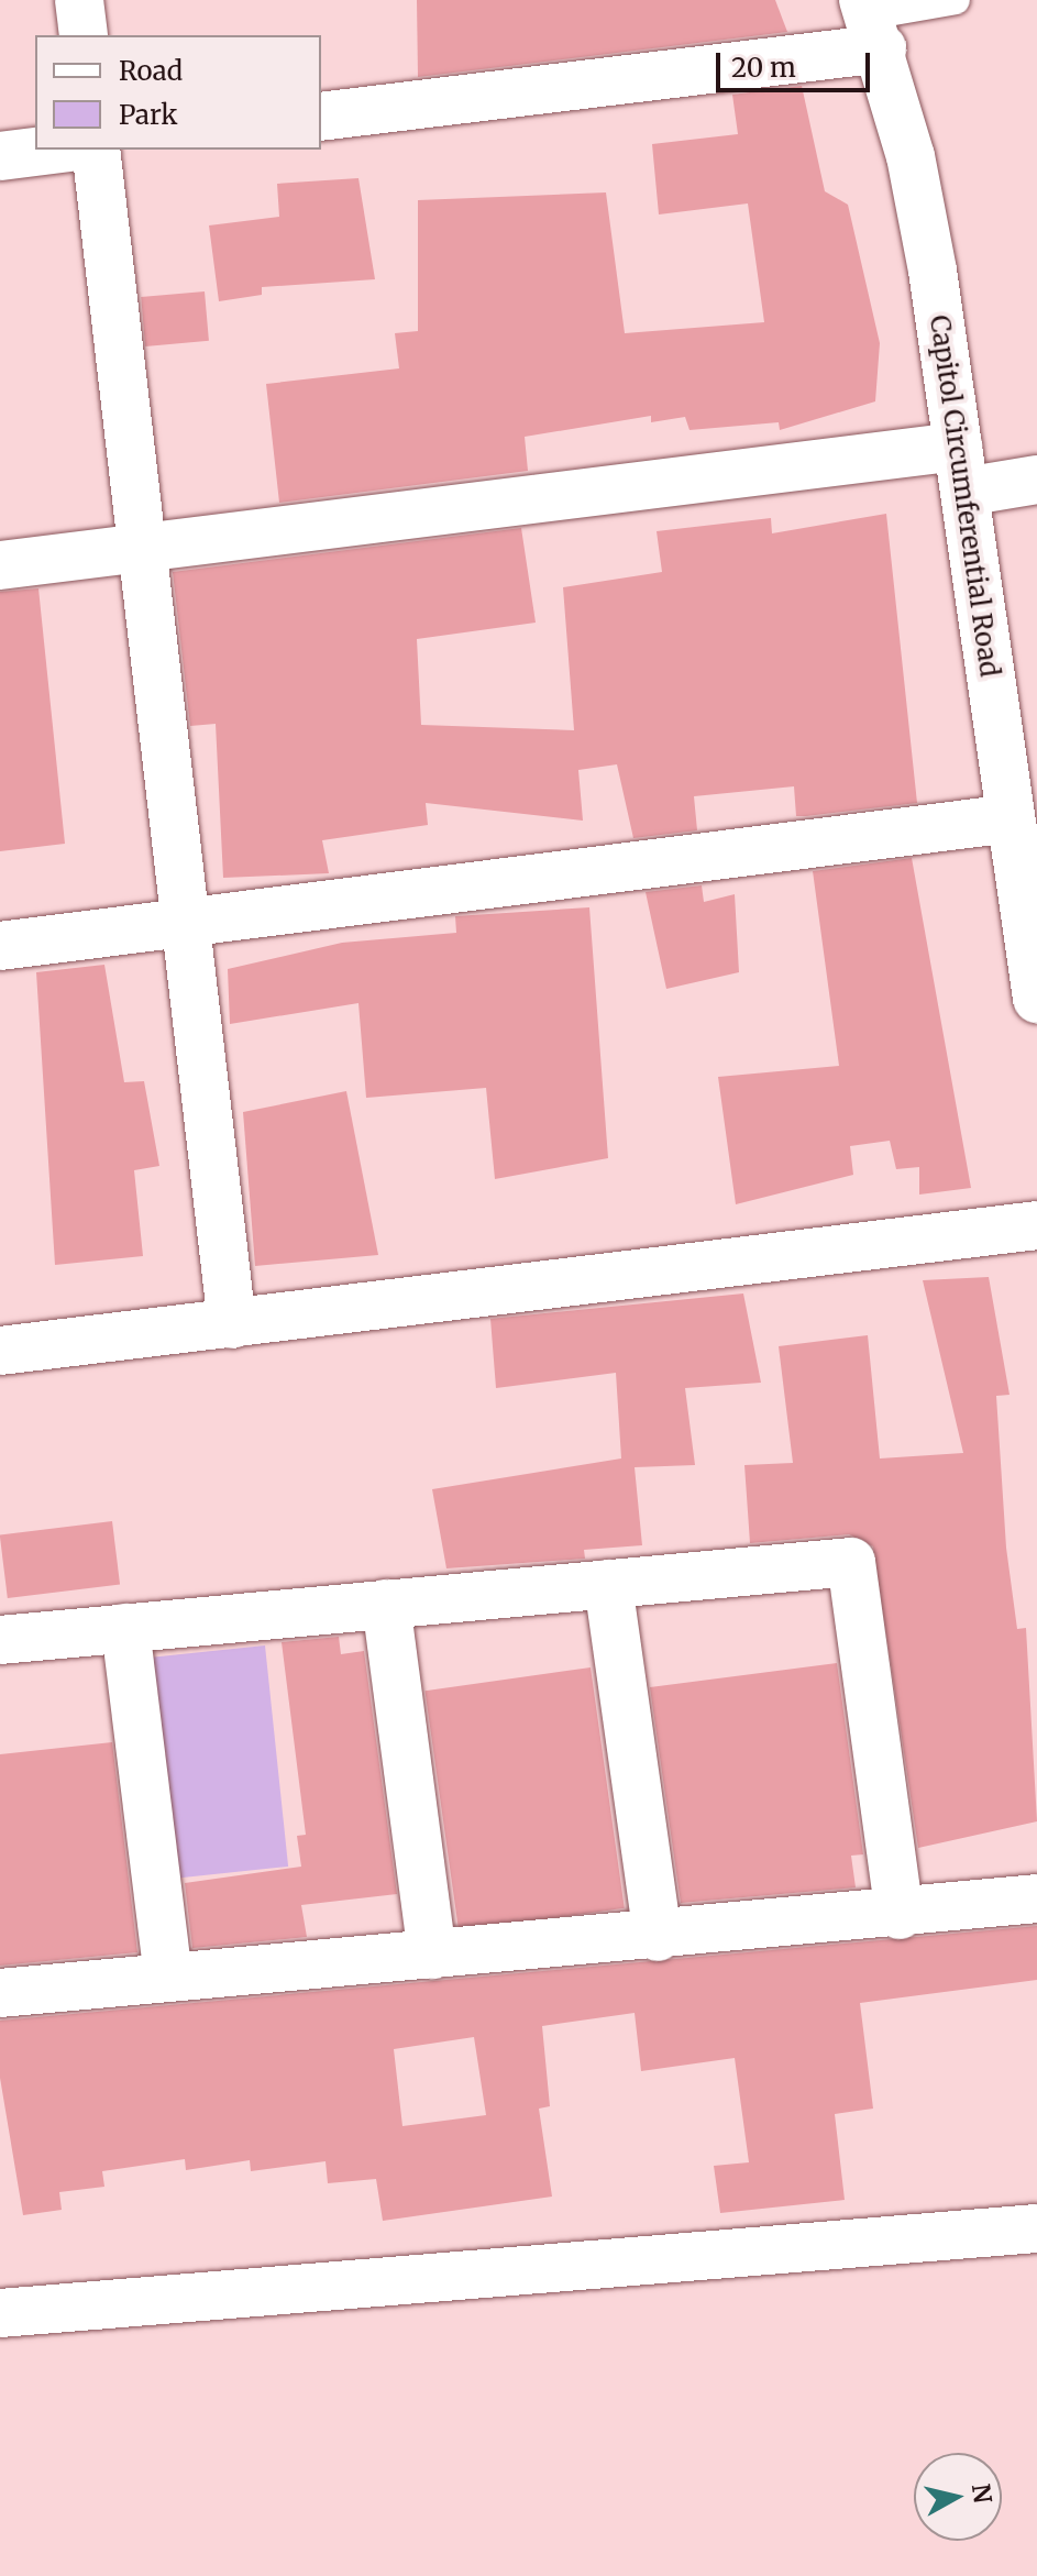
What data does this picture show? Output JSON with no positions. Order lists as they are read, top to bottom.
{
  "streets": {
    "street": ["Capitol Circumferential Road"]
  },
  "legend": ["Road", "Park"],
  "scale_bar": "20 m",
  "north": "right"
}
